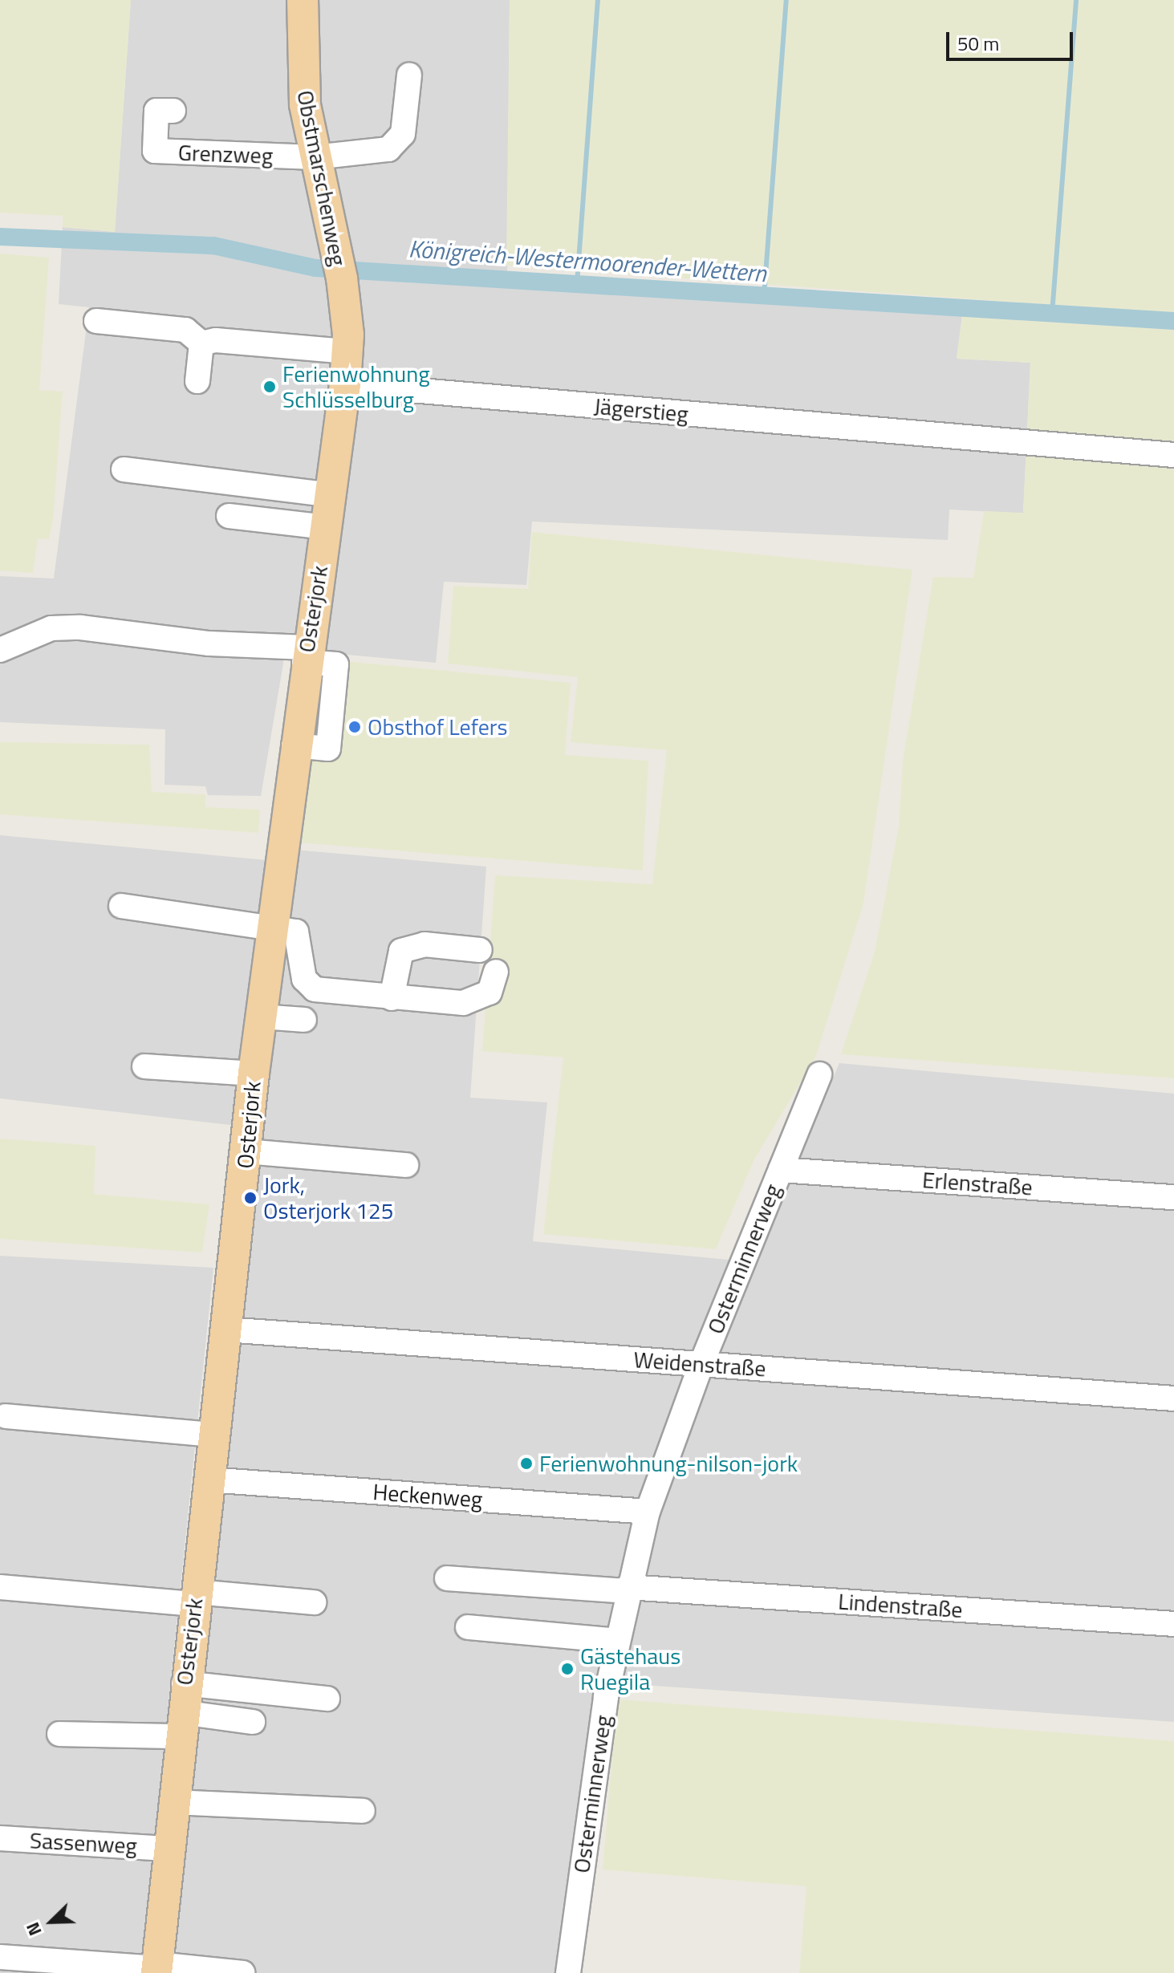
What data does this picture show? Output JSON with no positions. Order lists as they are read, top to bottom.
{
  "streets": {
    "main road": ["Obstmarschenweg", "Osterjork"],
    "street": [
      "Grenzweg",
      "Jägerstieg",
      "Erlenstraße",
      "Osterminnerweg",
      "Weidenstraße",
      "Heckenweg",
      "Lindenstraße",
      "Sassenweg"
    ]
  },
  "crossings": [
    ["Grenzweg", "Obstmarschenweg"],
    ["Obstmarschenweg", "Osterjork"],
    ["Jägerstieg", "Osterjork"],
    ["Osterjork", "Weidenstraße"],
    ["Osterjork", "Heckenweg"],
    ["Osterjork", "Sassenweg"],
    ["Erlenstraße", "Osterminnerweg"],
    ["Osterminnerweg", "Weidenstraße"],
    ["Osterminnerweg", "Heckenweg"],
    ["Osterminnerweg", "Lindenstraße"]
  ],
  "water": ["Königreich-Westermoorender-Wettern"],
  "places": [
    "Ferienwohnung Schlüsselburg",
    "Obsthof Lefers",
    "Jork, Osterjork 125",
    "Ferienwohnung-nilson-jork",
    "Gästehaus Ruegila"
  ],
  "scale_bar": "50 m",
  "north": "bottom left"
}
